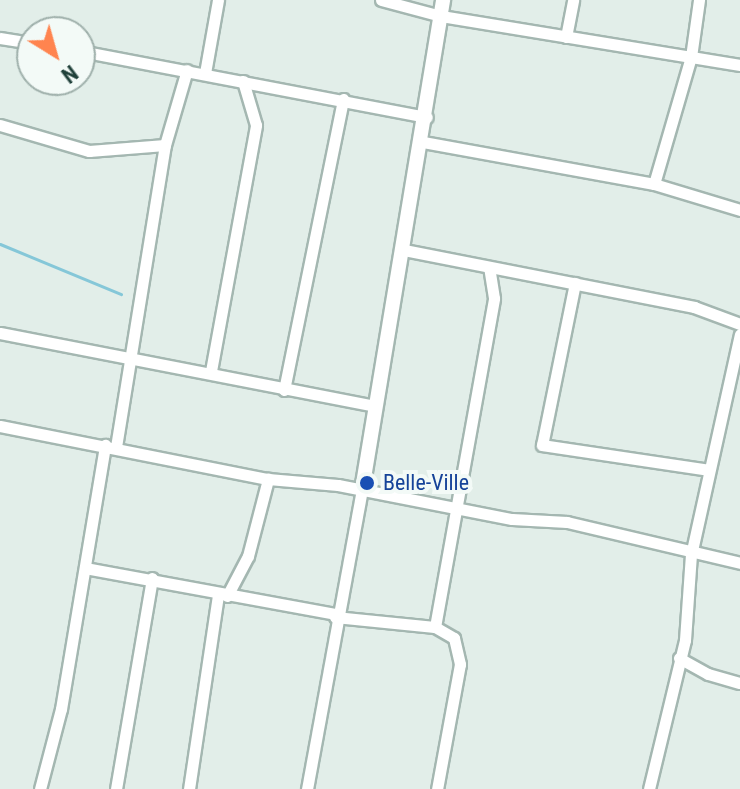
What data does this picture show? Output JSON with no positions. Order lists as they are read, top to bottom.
{
  "places": ["Belle-Ville"],
  "north": "bottom right"
}
